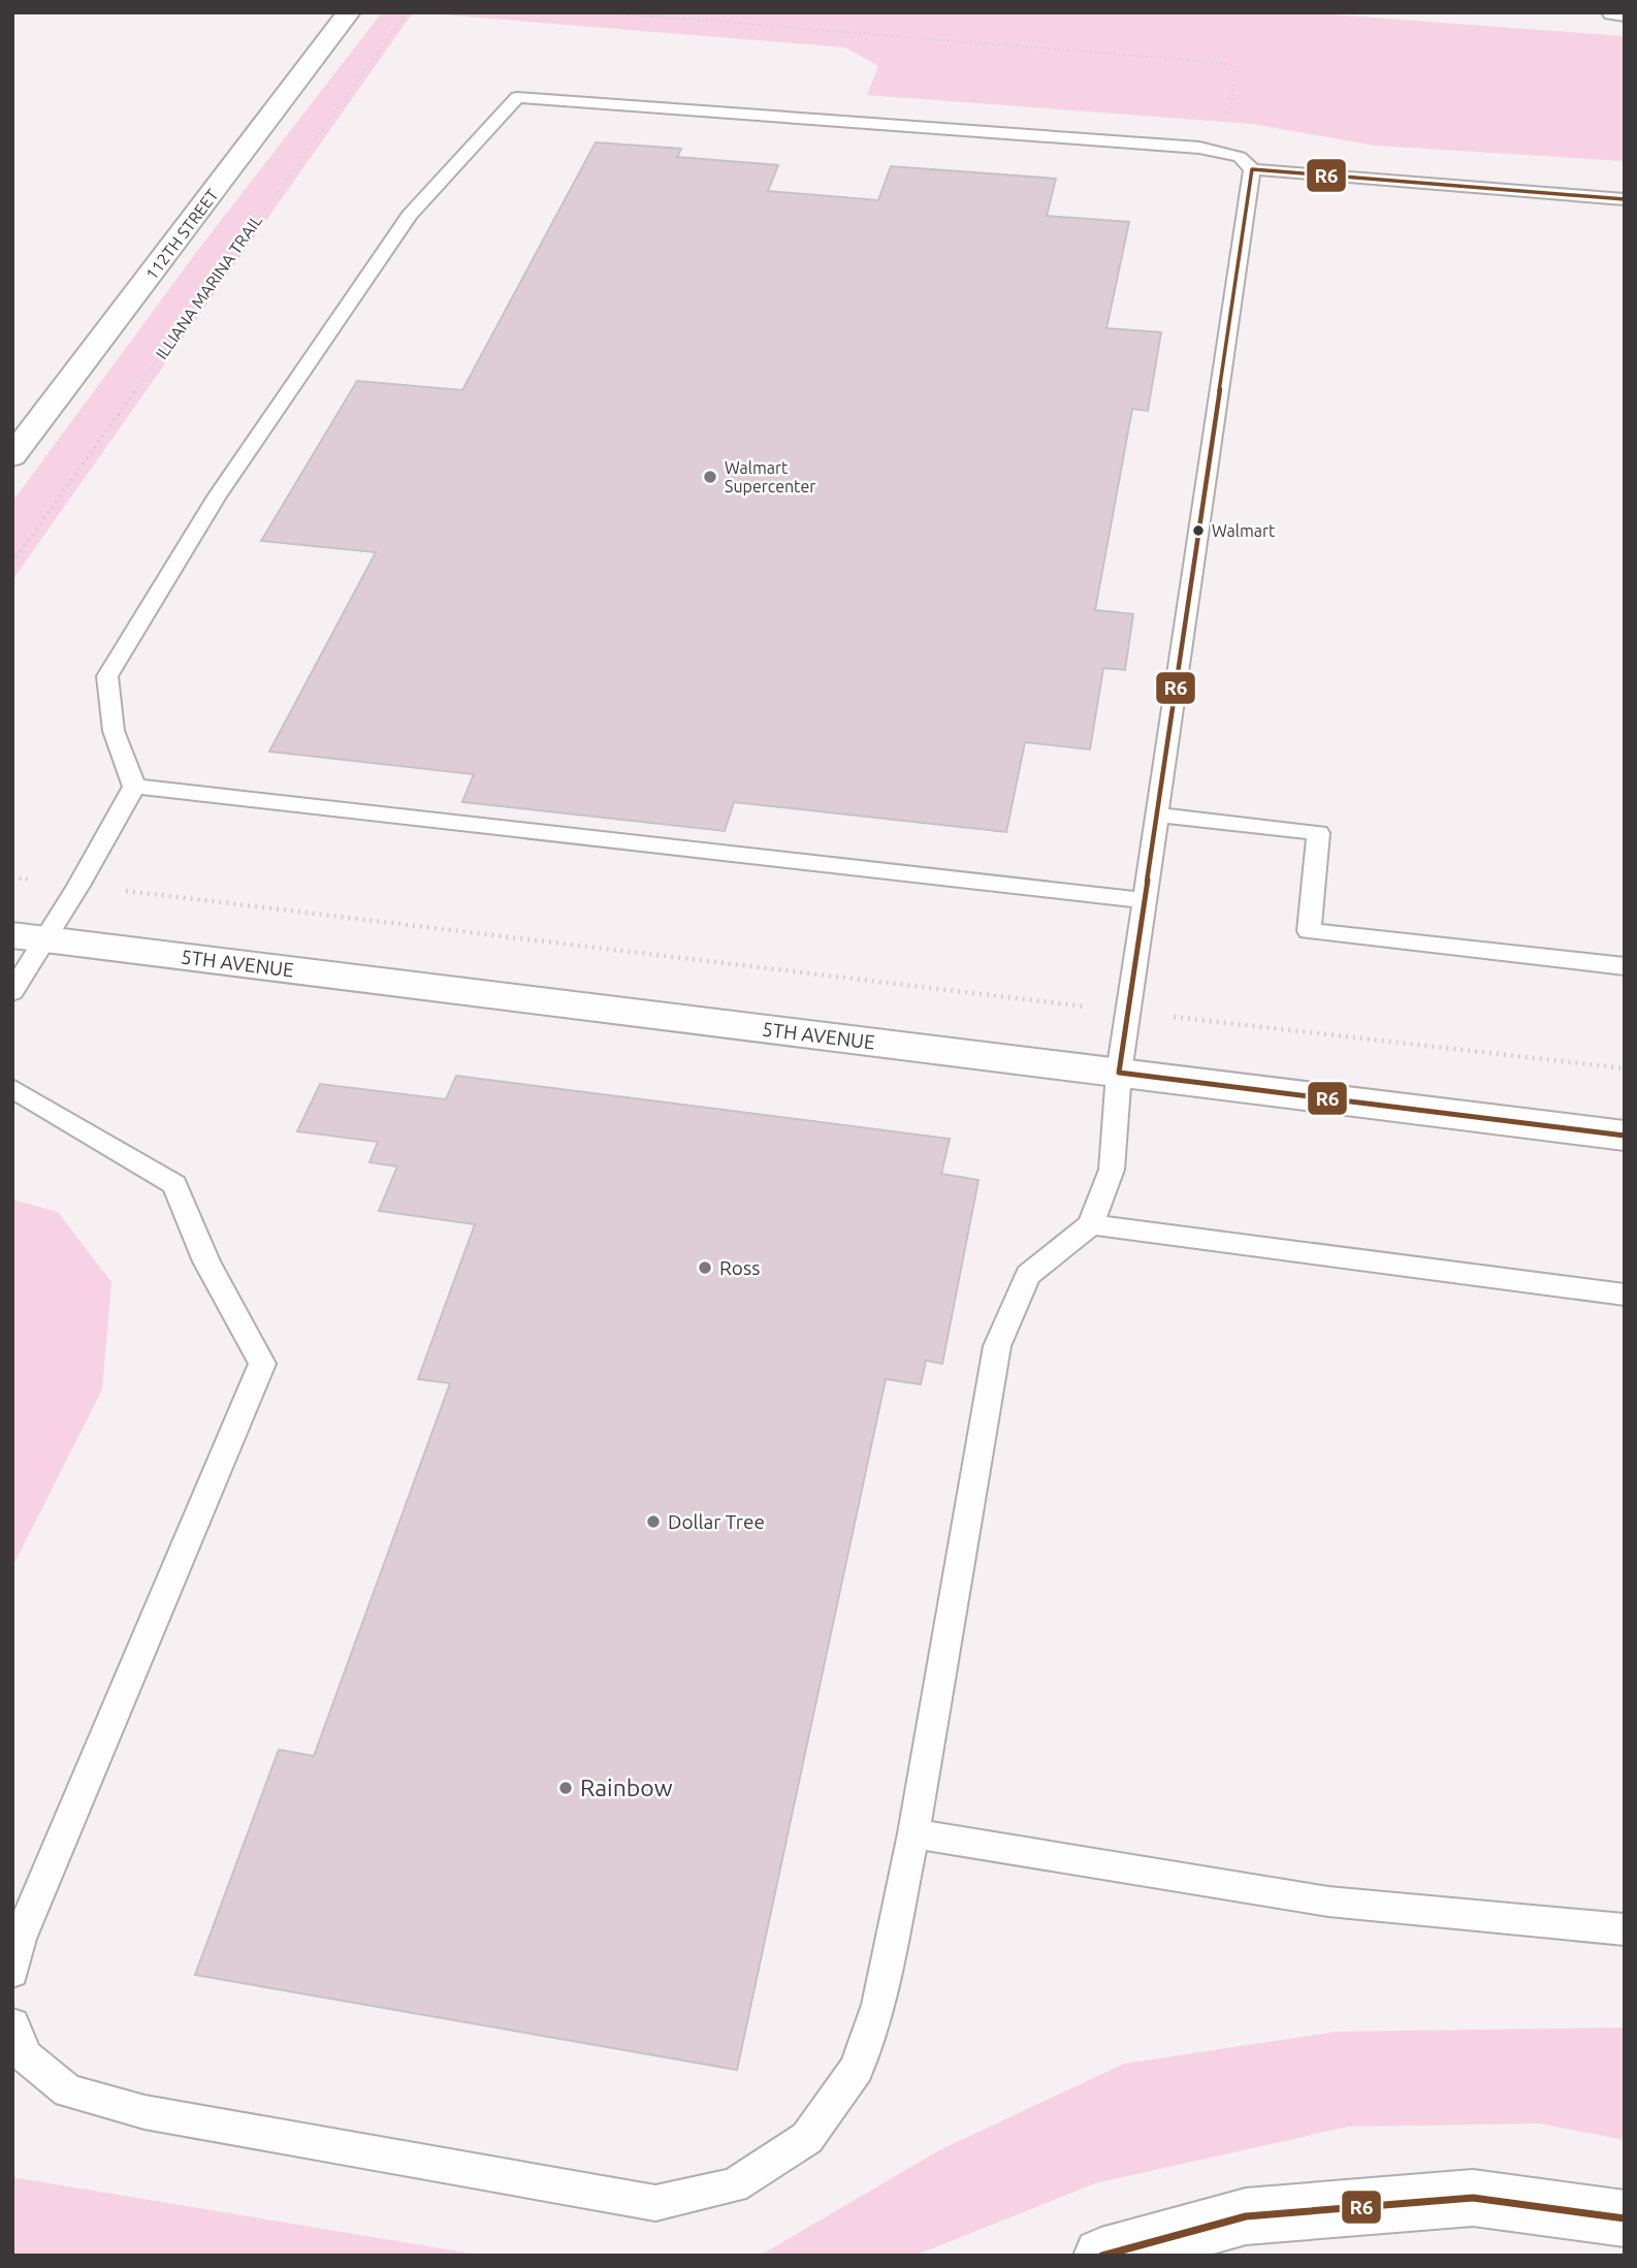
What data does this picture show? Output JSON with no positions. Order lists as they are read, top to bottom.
{
  "streets": {
    "main road": ["112TH STREET", "5TH AVENUE"],
    "path": ["ILLIANA MARINA TRAIL"]
  },
  "places": [
    "Walmart Supercenter",
    "Walmart",
    "Ross",
    "Dollar Tree",
    "Rainbow"
  ],
  "lines": ["transit line R6"]
}
